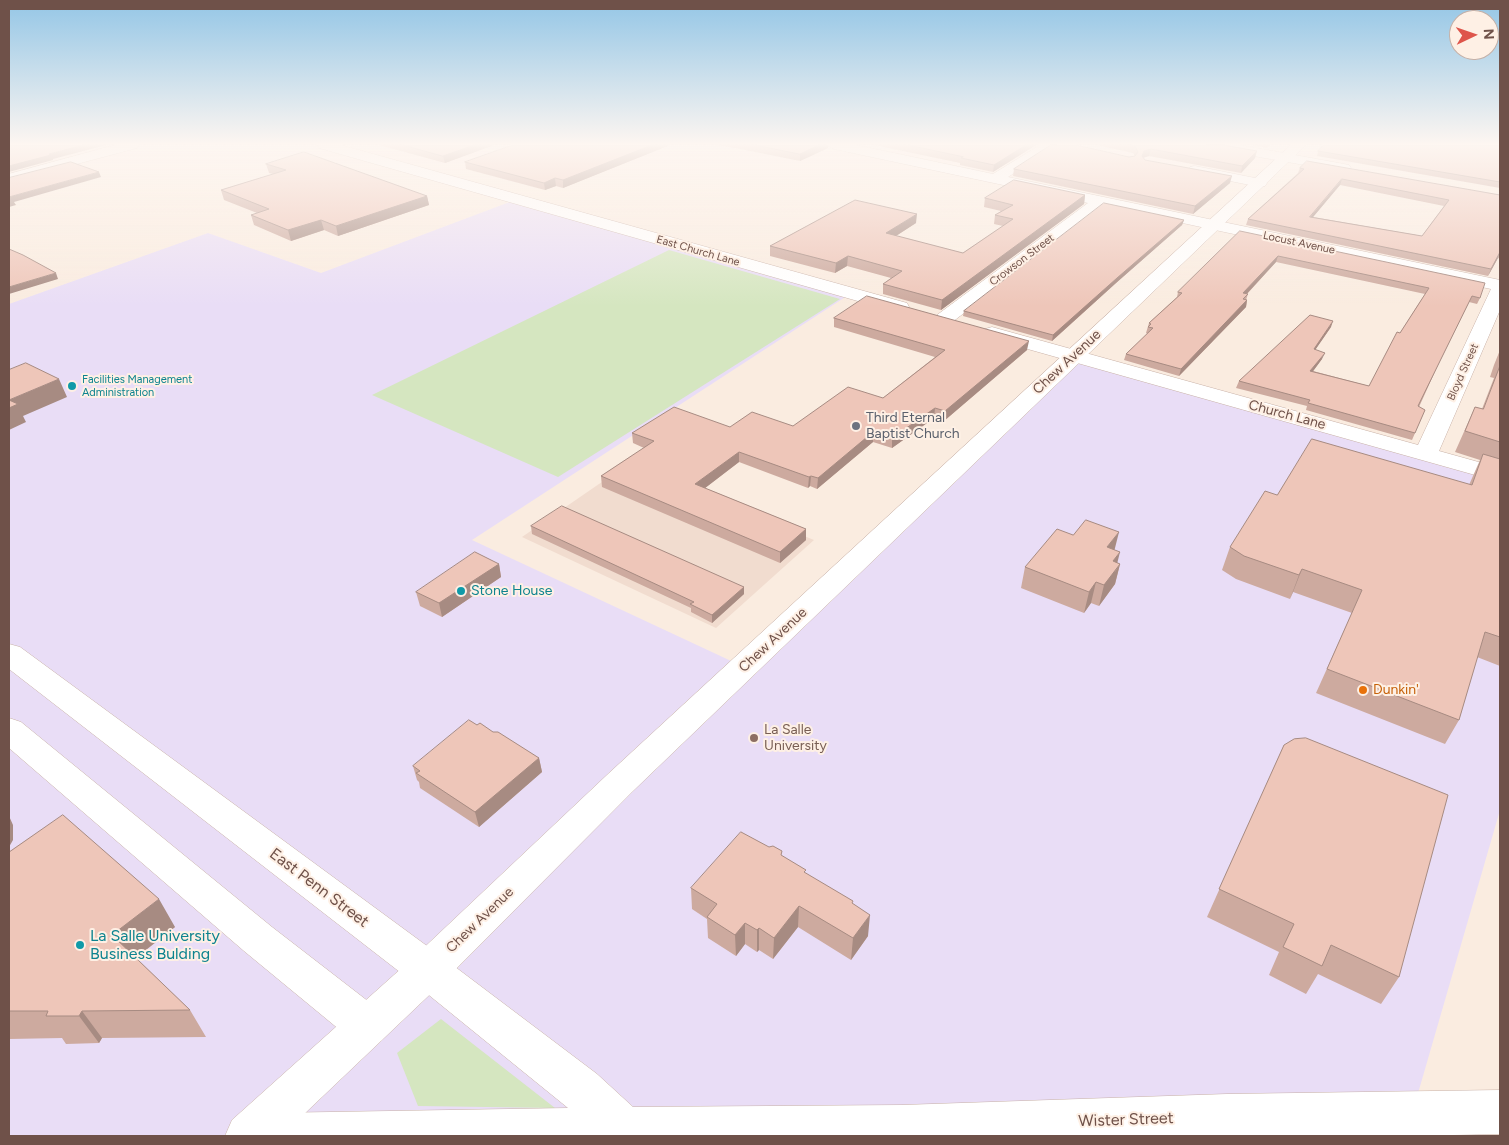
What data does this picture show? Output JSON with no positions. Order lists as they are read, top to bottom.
{
  "streets": {
    "street": [
      "Locust Avenue",
      "East Church Lane",
      "Crowson Street",
      "Chew Avenue",
      "Bloyd Street",
      "Church Lane",
      "East Penn Street",
      "Wister Street"
    ]
  },
  "crossings": [
    ["Locust Avenue", "Crowson Street"],
    ["Locust Avenue", "Chew Avenue"],
    ["East Church Lane", "Crowson Street"],
    ["Chew Avenue", "Church Lane"],
    ["Chew Avenue", "East Penn Street"],
    ["Bloyd Street", "Church Lane"],
    ["East Penn Street", "Wister Street"]
  ],
  "places": [
    "Facilities Management Administration",
    "Third Eternal Baptist Church",
    "Stone House",
    "Dunkin'",
    "La Salle University",
    "La Salle University Business Bulding"
  ],
  "north": "right"
}
